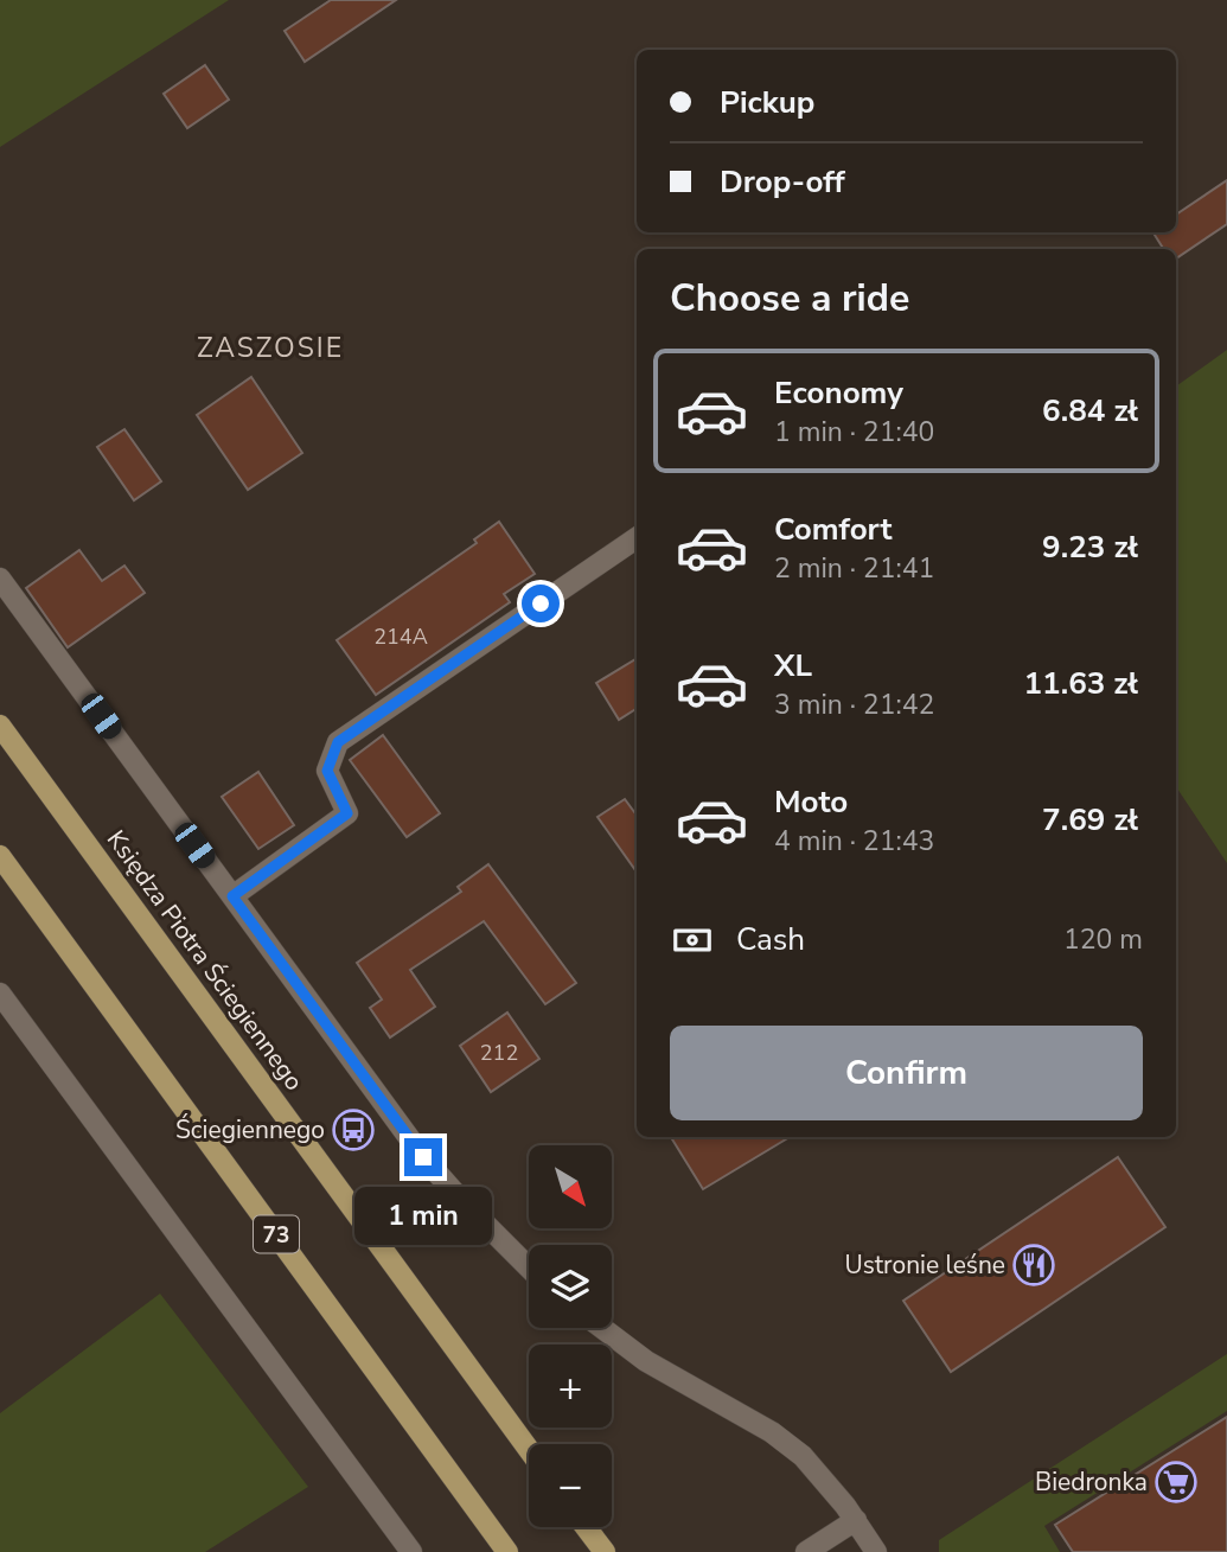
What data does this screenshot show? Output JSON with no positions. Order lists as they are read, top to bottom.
{
  "streets": {
    "main road": ["Księdza Piotra Ściegiennego", "73"]
  },
  "districts": ["ZASZOSIE"],
  "places": {
    "bus stop": ["Ściegiennego"],
    "restaurant": ["Ustronie leśne"],
    "supermarket": ["Biedronka"]
  },
  "house_numbers": ["214A", "212"],
  "north": "bottom right",
  "page": {
    "banner": ["Pickup", "Drop-off"],
    "heading": "Choose a ride",
    "list": [
      {
        "name": "Economy",
        "note": "1 min · 21:40",
        "value": "6.84 zł"
      },
      {
        "name": "Comfort",
        "note": "2 min · 21:41",
        "value": "9.23 zł"
      },
      {
        "name": "XL",
        "note": "3 min · 21:42",
        "value": "11.63 zł"
      },
      {
        "name": "Moto",
        "note": "4 min · 21:43",
        "value": "7.69 zł"
      }
    ],
    "pay": ["Cash", "120 m"],
    "buttons": "Confirm",
    "map_buttons": ["+", "−"],
    "bubble": "1 min"
  }
}
